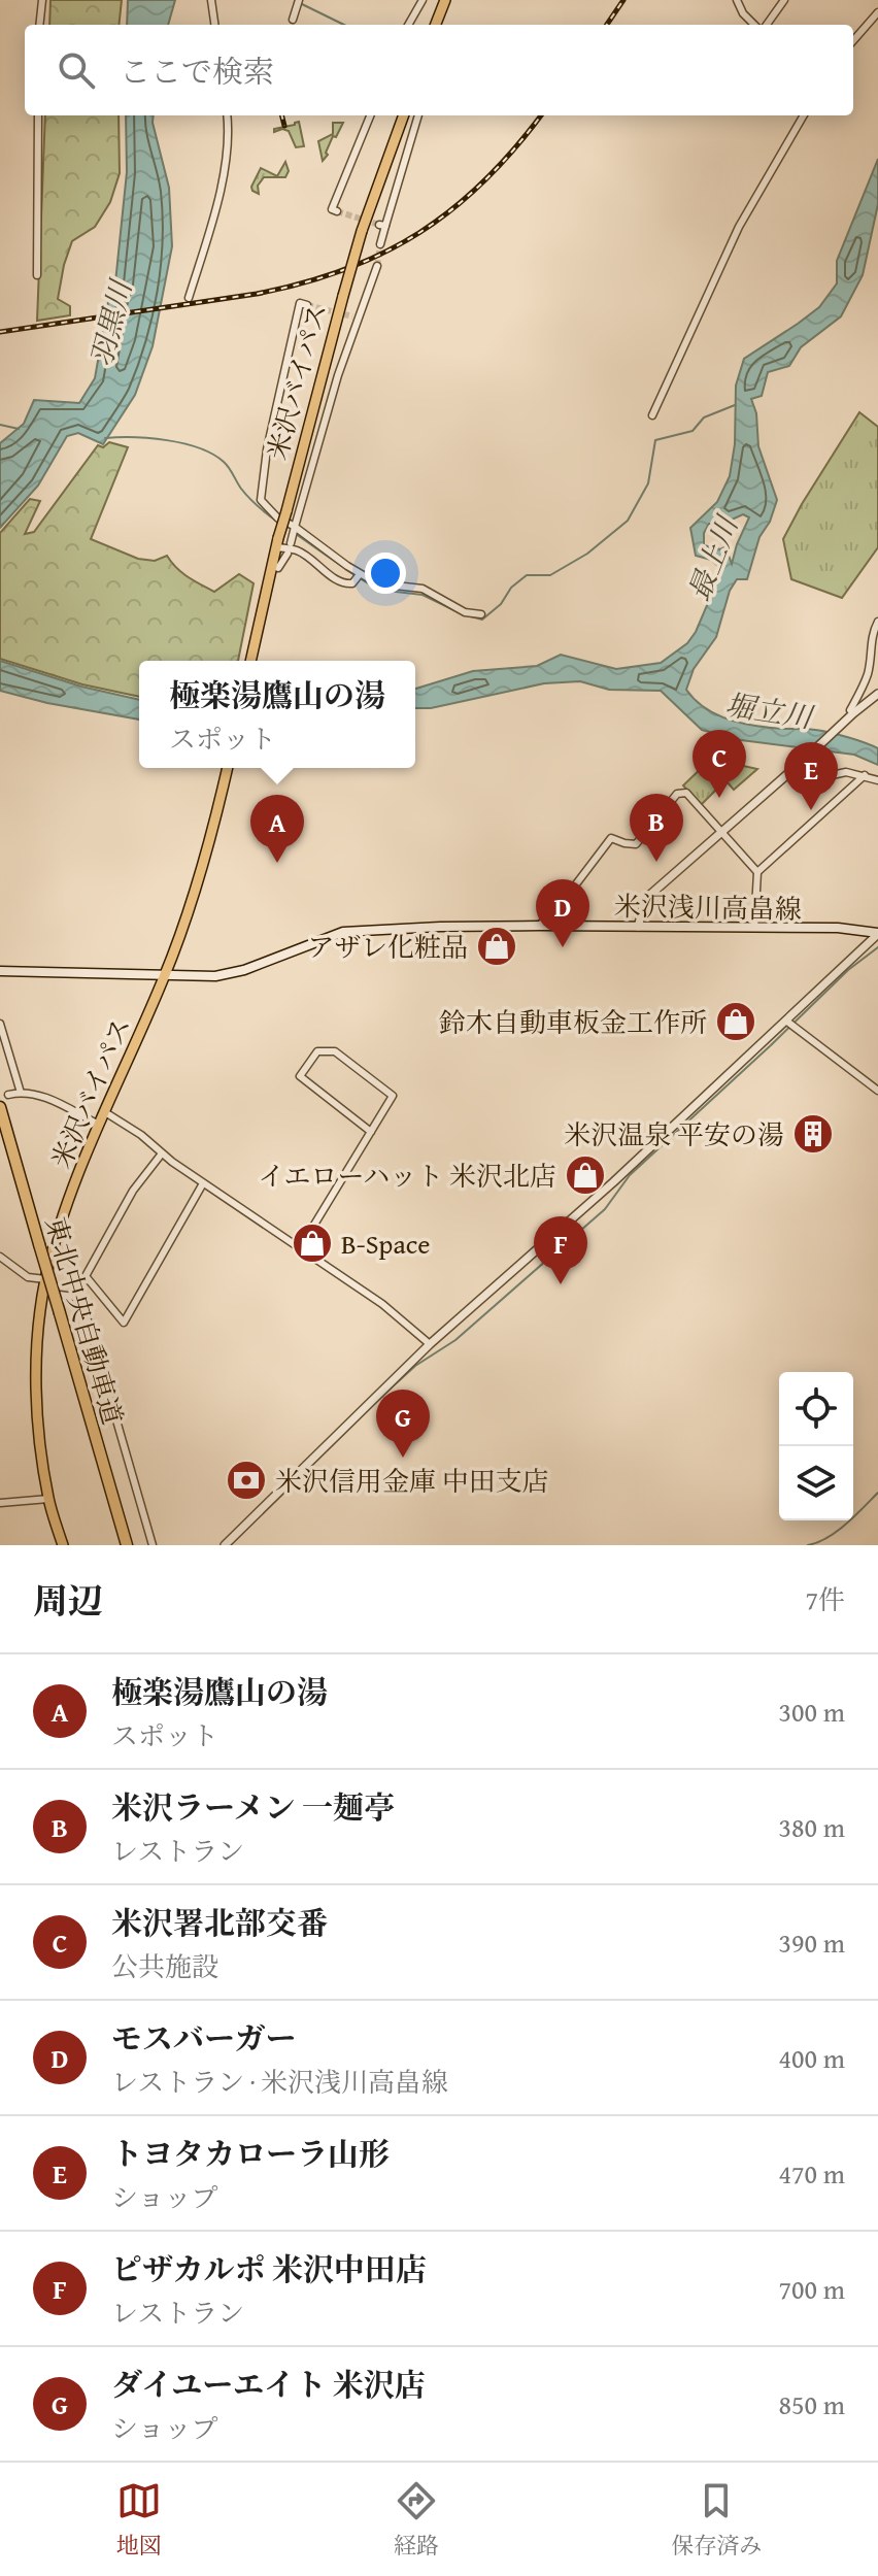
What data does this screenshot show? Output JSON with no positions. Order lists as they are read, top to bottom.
{
  "streets": {
    "highway": ["米沢バイパス", "東北中央自動車道"],
    "main road": ["米沢浅川高畠線"]
  },
  "crossings": [
    ["米沢バイパス", "米沢浅川高畠線"]
  ],
  "water": ["羽黒川", "最上川", "堀立川"],
  "places": {
    "shop": [
      "アザレ化粧品",
      "鈴木自動車板金工作所",
      "イエローハット 米沢北店",
      "B-Space"
    ],
    "building": ["米沢温泉 平安の湯"],
    "bank": ["米沢信用金庫 中田支店"]
  },
  "page": {
    "search": "ここで検索",
    "popup": ["極楽湯鷹山の湯", "スポット"],
    "pins": [
      "C",
      "E",
      "B",
      "A",
      "D",
      "F",
      "G"
    ],
    "heading": ["周辺", "7件"],
    "list": [
      {
        "mark": "A",
        "name": "極楽湯鷹山の湯",
        "note": "スポット",
        "value": "300 m"
      },
      {
        "mark": "B",
        "name": "米沢ラーメン 一麺亭",
        "note": "レストラン",
        "value": "380 m"
      },
      {
        "mark": "C",
        "name": "米沢署北部交番",
        "note": "公共施設",
        "value": "390 m"
      },
      {
        "mark": "D",
        "name": "モスバーガー",
        "note": "レストラン · 米沢浅川高畠線",
        "value": "400 m"
      },
      {
        "mark": "E",
        "name": "トヨタカローラ山形",
        "note": "ショップ",
        "value": "470 m"
      },
      {
        "mark": "F",
        "name": "ピザカルポ 米沢中田店",
        "note": "レストラン",
        "value": "700 m"
      },
      {
        "mark": "G",
        "name": "ダイユーエイト 米沢店",
        "note": "ショップ",
        "value": "850 m"
      }
    ],
    "nav": ["地図", "経路", "保存済み"]
  }
}
